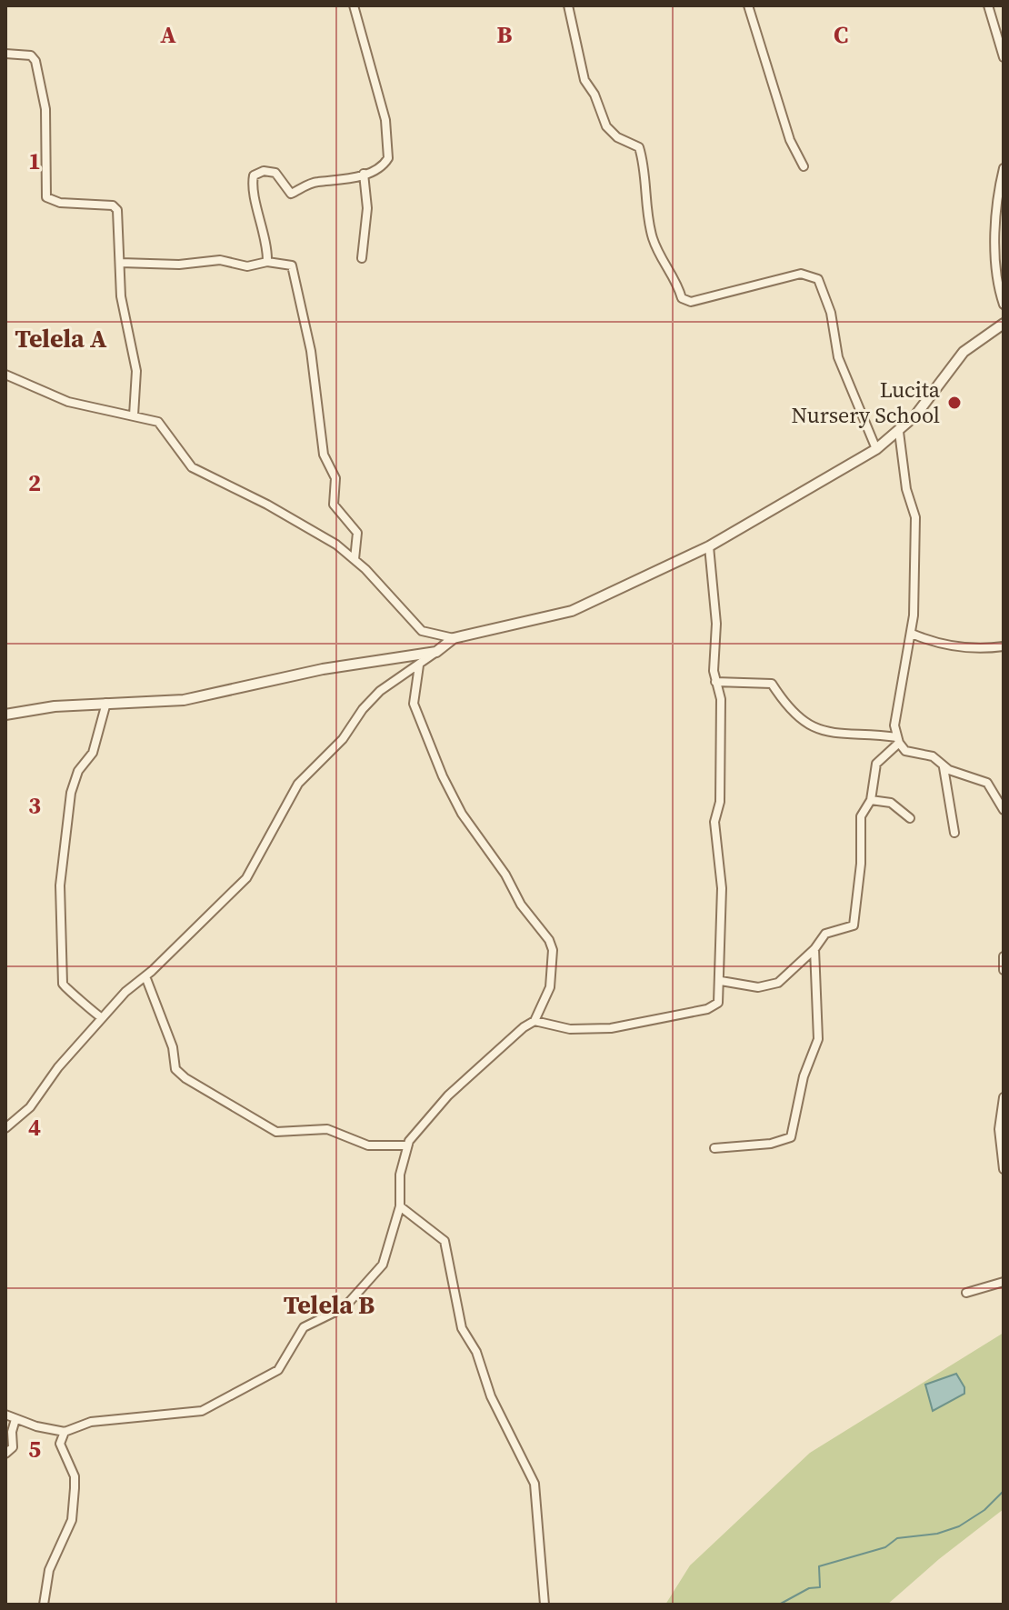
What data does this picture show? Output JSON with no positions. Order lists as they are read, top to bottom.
{
  "districts": ["Telela A", "Telela B"],
  "places": ["Lucita Nursery School"],
  "grid": {
    "columns": ["A", "B", "C"],
    "rows": [
      "1",
      "2",
      "3",
      "4",
      "5"
    ]
  }
}
